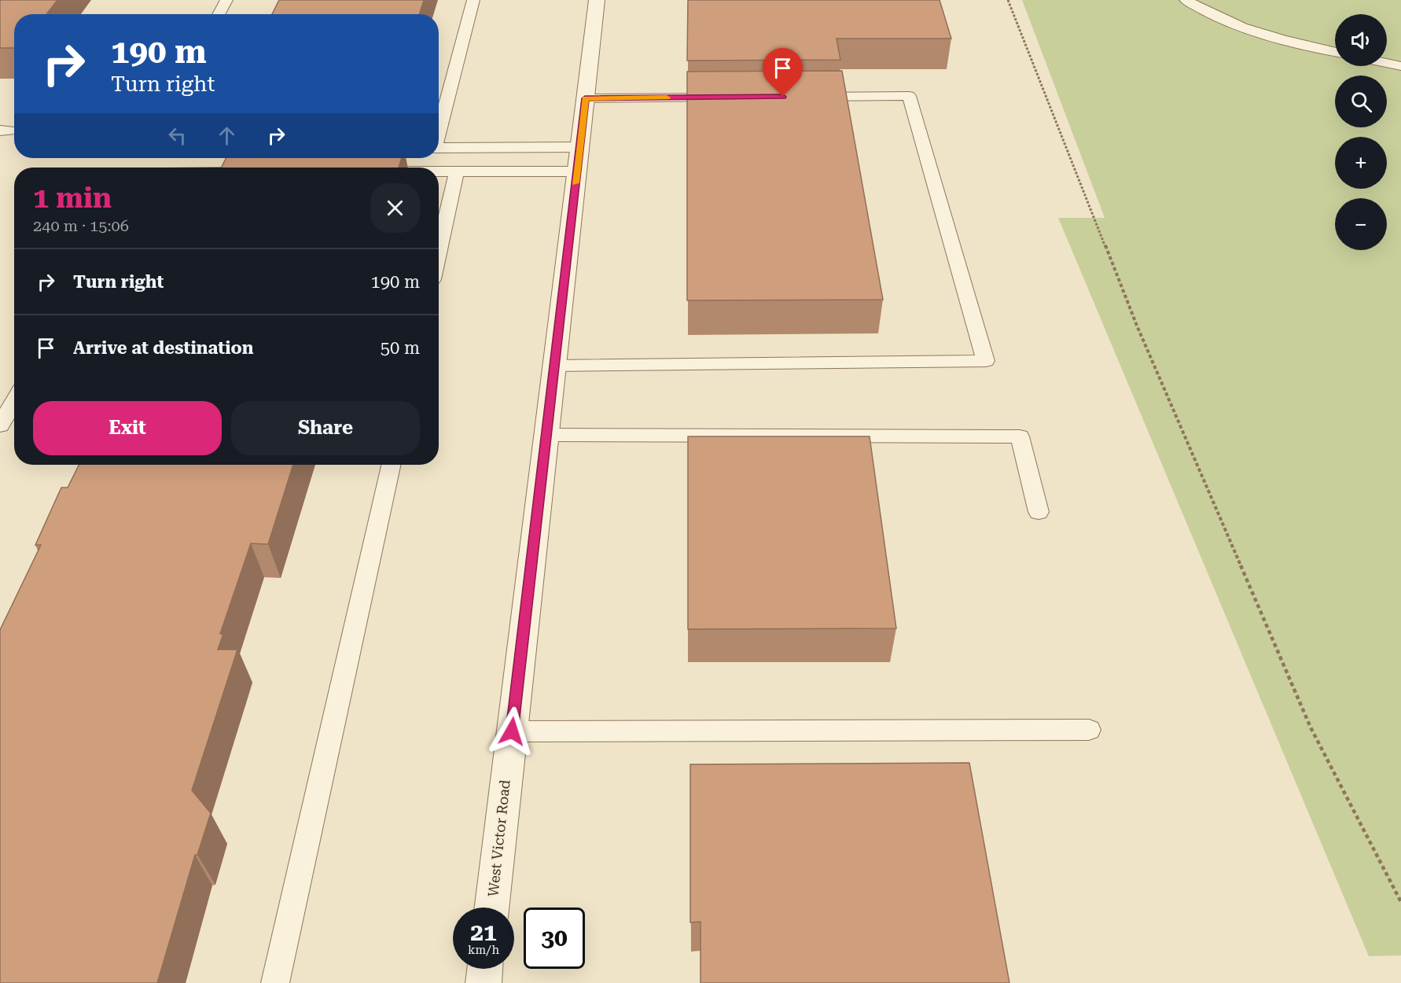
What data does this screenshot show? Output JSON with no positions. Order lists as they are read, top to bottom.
{
  "streets": {
    "street": ["West Victor Road"]
  },
  "page": {
    "map_buttons": ["+", "−"],
    "turn": ["190 m", "Turn right"],
    "heading": ["1 min", "240 m · 15:06"],
    "list": [
      {
        "name": "Turn right",
        "value": "190 m"
      },
      {
        "name": "Arrive at destination",
        "value": "50 m"
      }
    ],
    "buttons": ["Exit", "Share"],
    "speed": "21 km/h",
    "limit": "30"
  }
}
